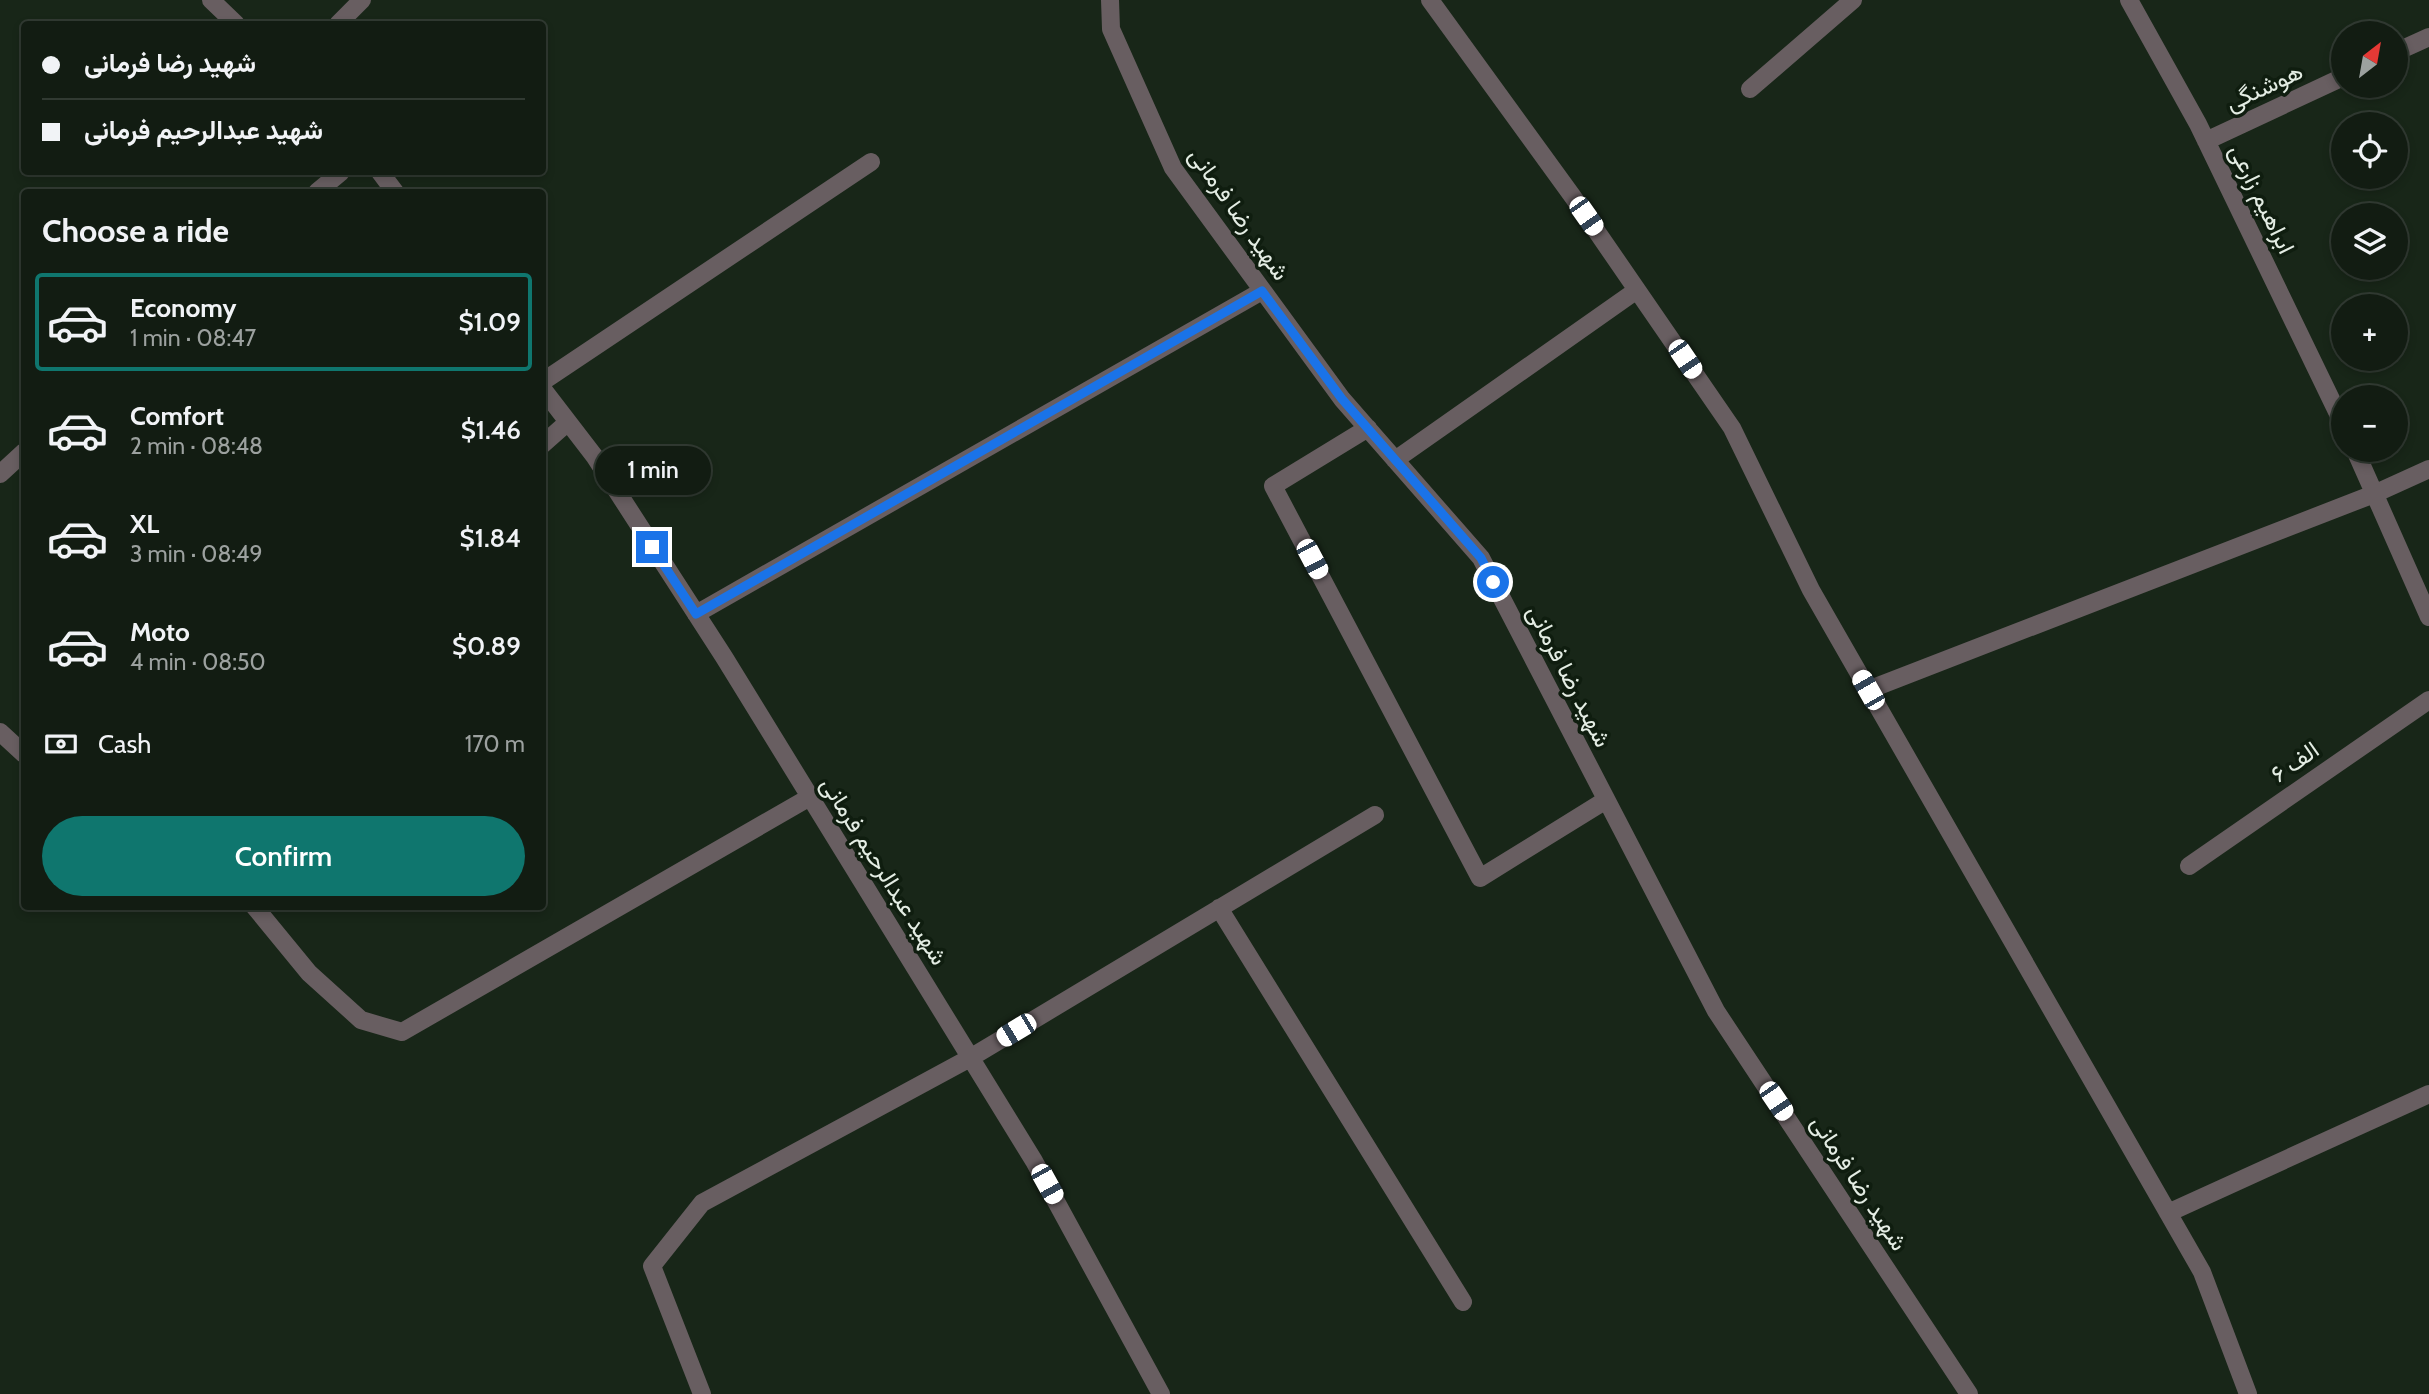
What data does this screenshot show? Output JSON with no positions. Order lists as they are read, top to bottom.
{
  "streets": {
    "street": [
      "هوشنگی",
      "ابراهیم زارعی",
      "شهید رضا فرمانی",
      "۶ الف",
      "شهید عبدالرحیم فرمانی"
    ]
  },
  "crossings": [
    ["هوشنگی", "ابراهیم زارعی"]
  ],
  "north": "top right",
  "page": {
    "map_buttons": ["+", "−"],
    "banner": ["شهید رضا فرمانی", "شهید عبدالرحیم فرمانی"],
    "heading": "Choose a ride",
    "list": [
      {
        "name": "Economy",
        "note": "1 min · 08:47",
        "value": "$1.09"
      },
      {
        "name": "Comfort",
        "note": "2 min · 08:48",
        "value": "$1.46"
      },
      {
        "name": "XL",
        "note": "3 min · 08:49",
        "value": "$1.84"
      },
      {
        "name": "Moto",
        "note": "4 min · 08:50",
        "value": "$0.89"
      }
    ],
    "bubble": "1 min",
    "pay": ["Cash", "170 m"],
    "buttons": "Confirm"
  }
}
